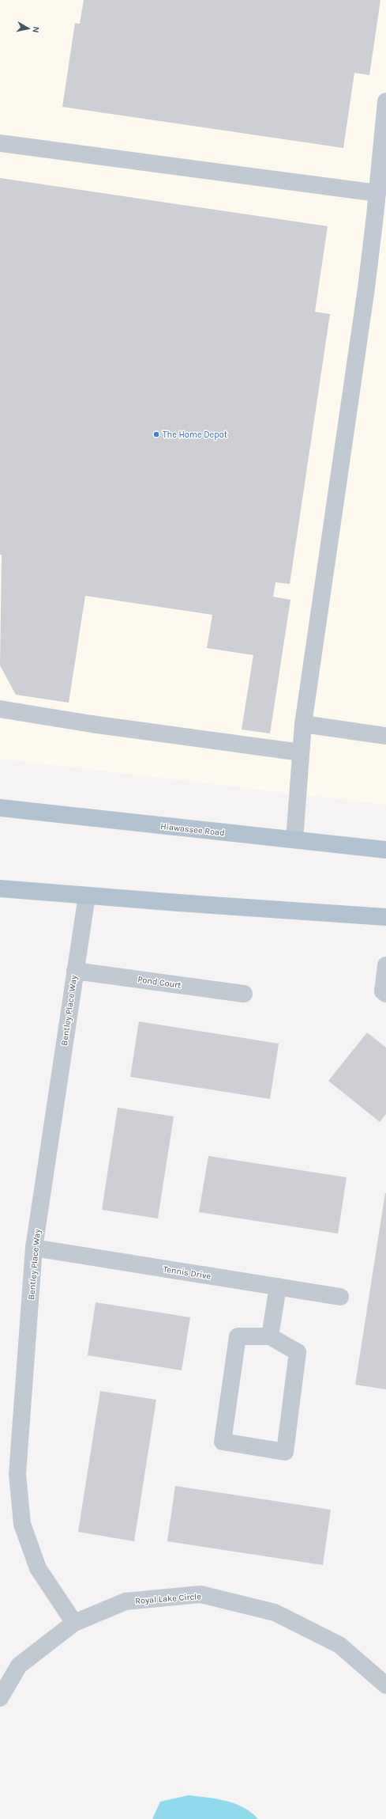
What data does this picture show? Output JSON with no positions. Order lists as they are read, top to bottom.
{
  "streets": {
    "main road": ["Hiawassee Road"],
    "street": [
      "Pond Court",
      "Bentley Place Way",
      "Tennis Drive",
      "Royal Lake Circle"
    ]
  },
  "crossings": [
    ["Pond Court", "Bentley Place Way"],
    ["Bentley Place Way", "Tennis Drive"],
    ["Bentley Place Way", "Royal Lake Circle"]
  ],
  "places": ["The Home Depot"],
  "north": "right"
}
